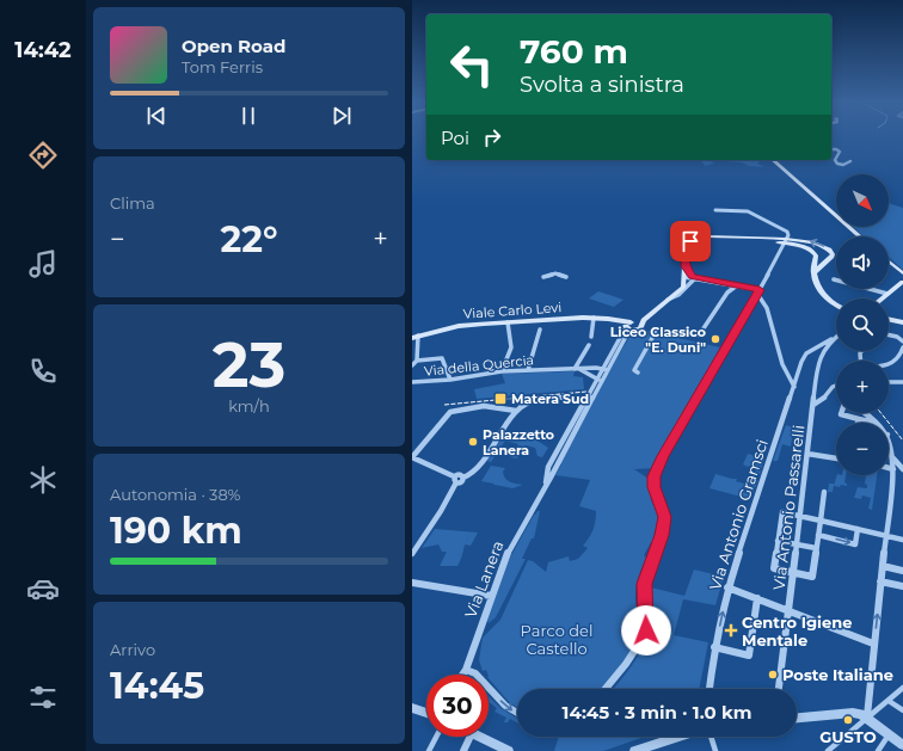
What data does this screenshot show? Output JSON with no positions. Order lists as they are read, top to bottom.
{
  "streets": {
    "main road": ["Viale Carlo Levi"],
    "street": [
      "Via della Quercia",
      "Via Antonio Passarelli",
      "Via Antonio Gramsci",
      "Via Lanera"
    ]
  },
  "crossings": [
    ["Viale Carlo Levi", "Via Lanera"],
    ["Via della Quercia", "Via Lanera"],
    ["Via Antonio Passarelli", "Via Antonio Gramsci"]
  ],
  "parks": ["Parco del Castello"],
  "places": {
    "other": [
      "Liceo Classico \"E. Duni\"",
      "Palazzetto Lanera",
      "Poste Italiane",
      "GUSTO"
    ],
    "transit": ["Matera Sud"],
    "health": ["Centro Igiene Mentale"]
  },
  "north": "bottom right",
  "page": {
    "tabs": "14:42",
    "turn": ["760 m", "Svolta a sinistra"],
    "song": ["Open Road", "Tom Ferris"],
    "then": "Poi",
    "tile": [
      "Clima",
      ["23", "km/h"],
      ["Autonomia · 38%", "190 km"],
      ["Arrivo", "14:45"]
    ],
    "map_buttons": ["+", "−"],
    "heat": ["−", "22°", "+"],
    "limit": "30",
    "trip": "14:45 · 3 min · 1.0 km"
  }
}
